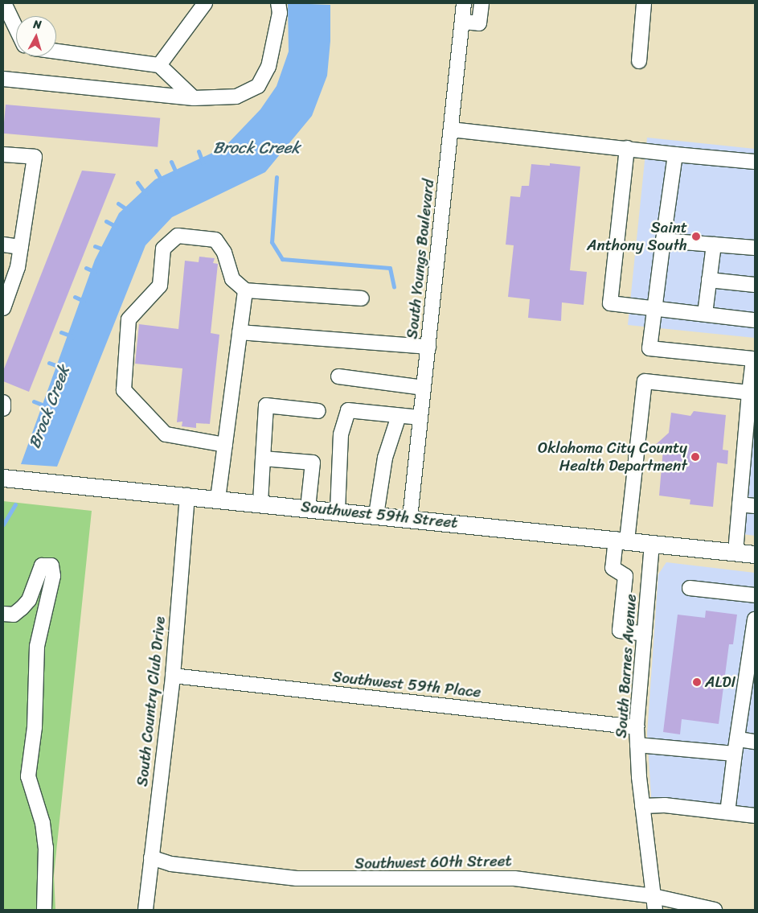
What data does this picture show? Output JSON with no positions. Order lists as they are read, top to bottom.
{
  "streets": {
    "main road": ["Southwest 59th Street"],
    "street": [
      "South Youngs Boulevard",
      "South Barnes Avenue",
      "Southwest 59th Place",
      "South Country Club Drive",
      "Southwest 60th Street"
    ]
  },
  "crossings": [
    ["South Youngs Boulevard", "Southwest 59th Street"],
    ["Southwest 59th Street", "South Barnes Avenue"],
    ["Southwest 59th Street", "South Country Club Drive"],
    ["South Barnes Avenue", "Southwest 59th Place"],
    ["South Barnes Avenue", "Southwest 60th Street"],
    ["Southwest 59th Place", "South Country Club Drive"],
    ["South Country Club Drive", "Southwest 60th Street"]
  ],
  "water": ["Brock Creek"],
  "places": ["Saint Anthony South", "Oklahoma City County Health Department", "ALDI"],
  "north": "top"
}
